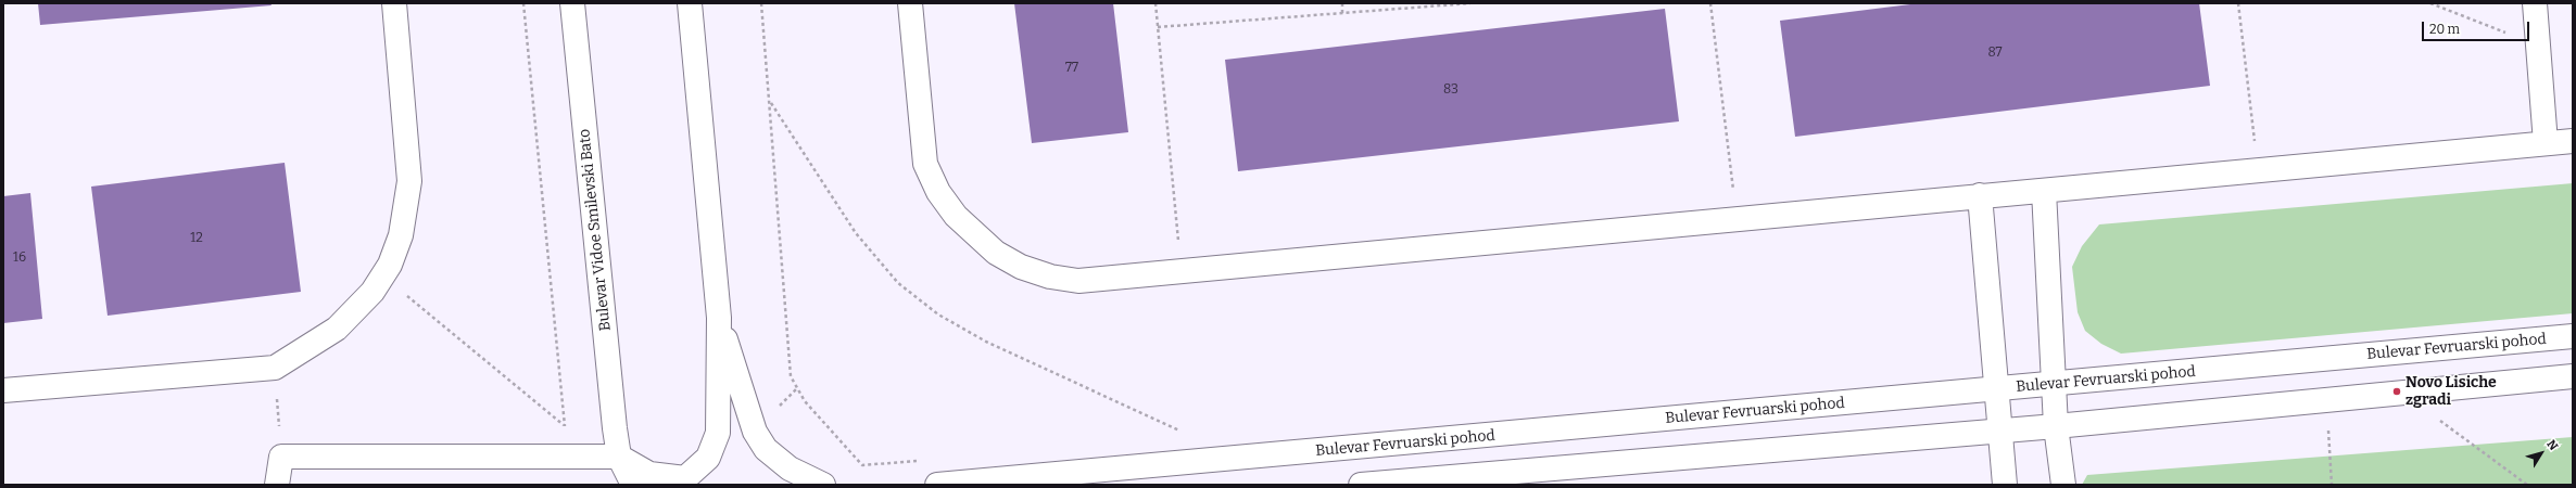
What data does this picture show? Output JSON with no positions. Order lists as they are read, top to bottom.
{
  "streets": {
    "street": ["Bulevar Vidoe Smilevski Bato", "Bulevar Fevruarski pohod"]
  },
  "places": ["Novo Lisiche zgradi"],
  "house_numbers": [
    "87",
    "77",
    "83",
    "12",
    "16"
  ],
  "scale_bar": "20 m",
  "north": "top right"
}
